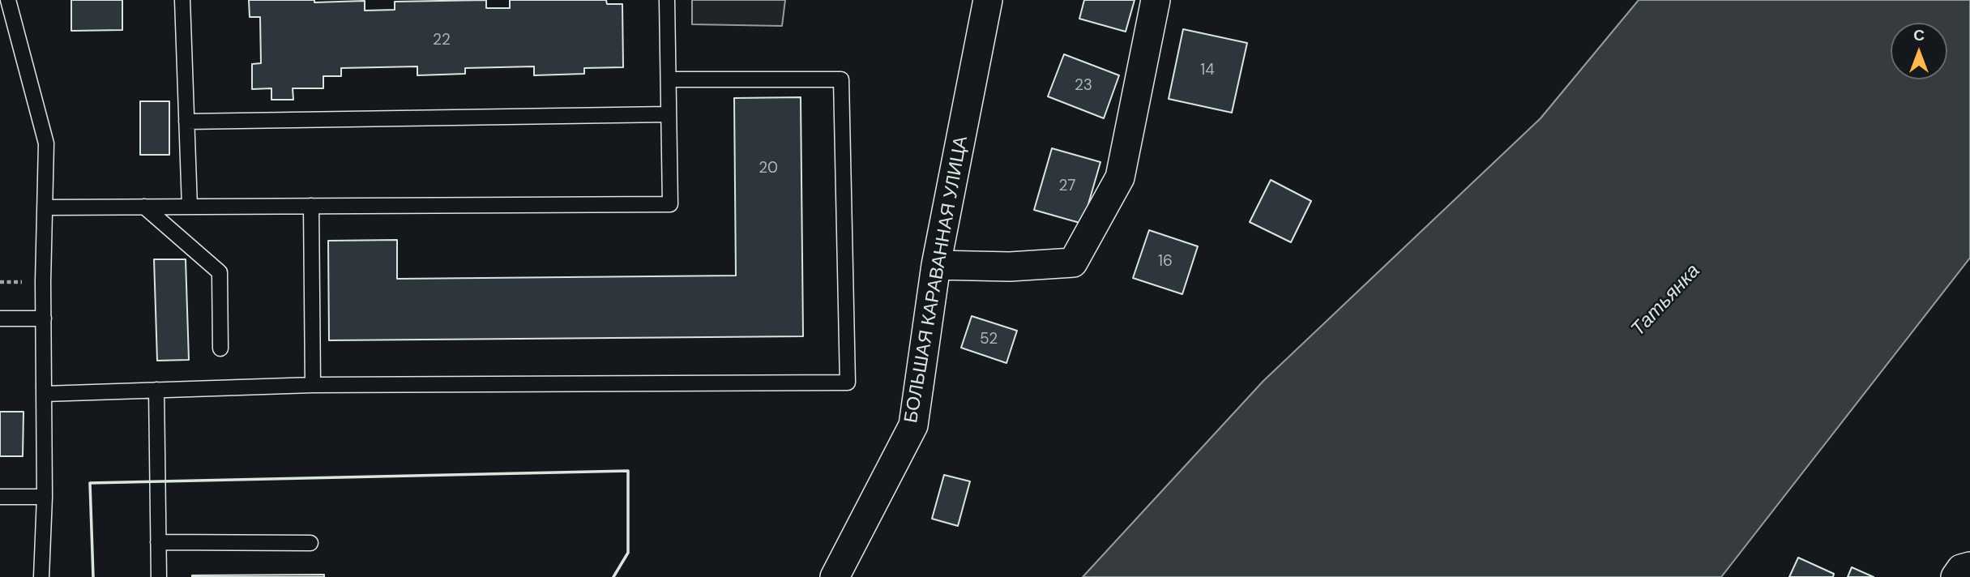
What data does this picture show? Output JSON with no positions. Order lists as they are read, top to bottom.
{
  "streets": {
    "street": ["БОЛЬШАЯ КАРАВАННАЯ УЛИЦА"]
  },
  "water": ["Татьянка"],
  "house_numbers": [
    "22",
    "14",
    "23",
    "20",
    "27",
    "16",
    "52"
  ],
  "north": "top"
}
